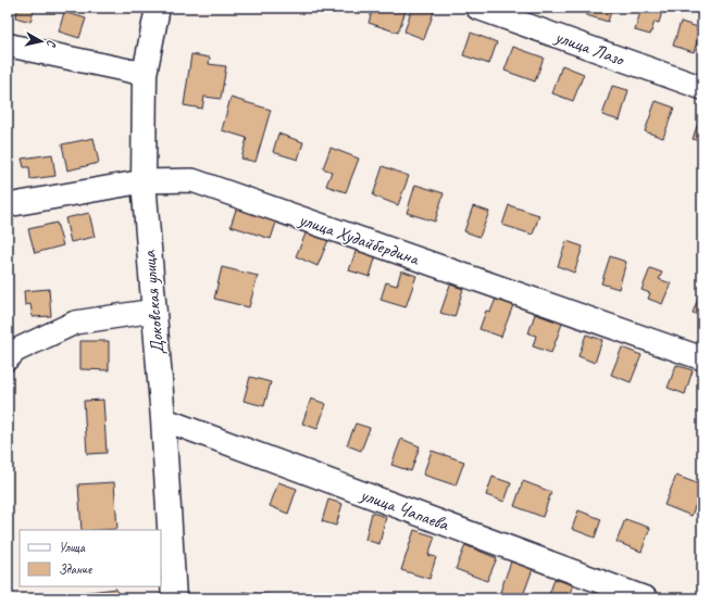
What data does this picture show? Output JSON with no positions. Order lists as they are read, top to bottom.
{
  "streets": {
    "main road": ["Доковская улица"],
    "street": ["улица Лазо", "улица Худайбердина", "улица Чапаева"]
  },
  "crossings": [
    ["улица Худайбердина", "Доковская улица"],
    ["Доковская улица", "улица Чапаева"]
  ],
  "legend": ["Улица", "Здание"],
  "north": "right"
}
